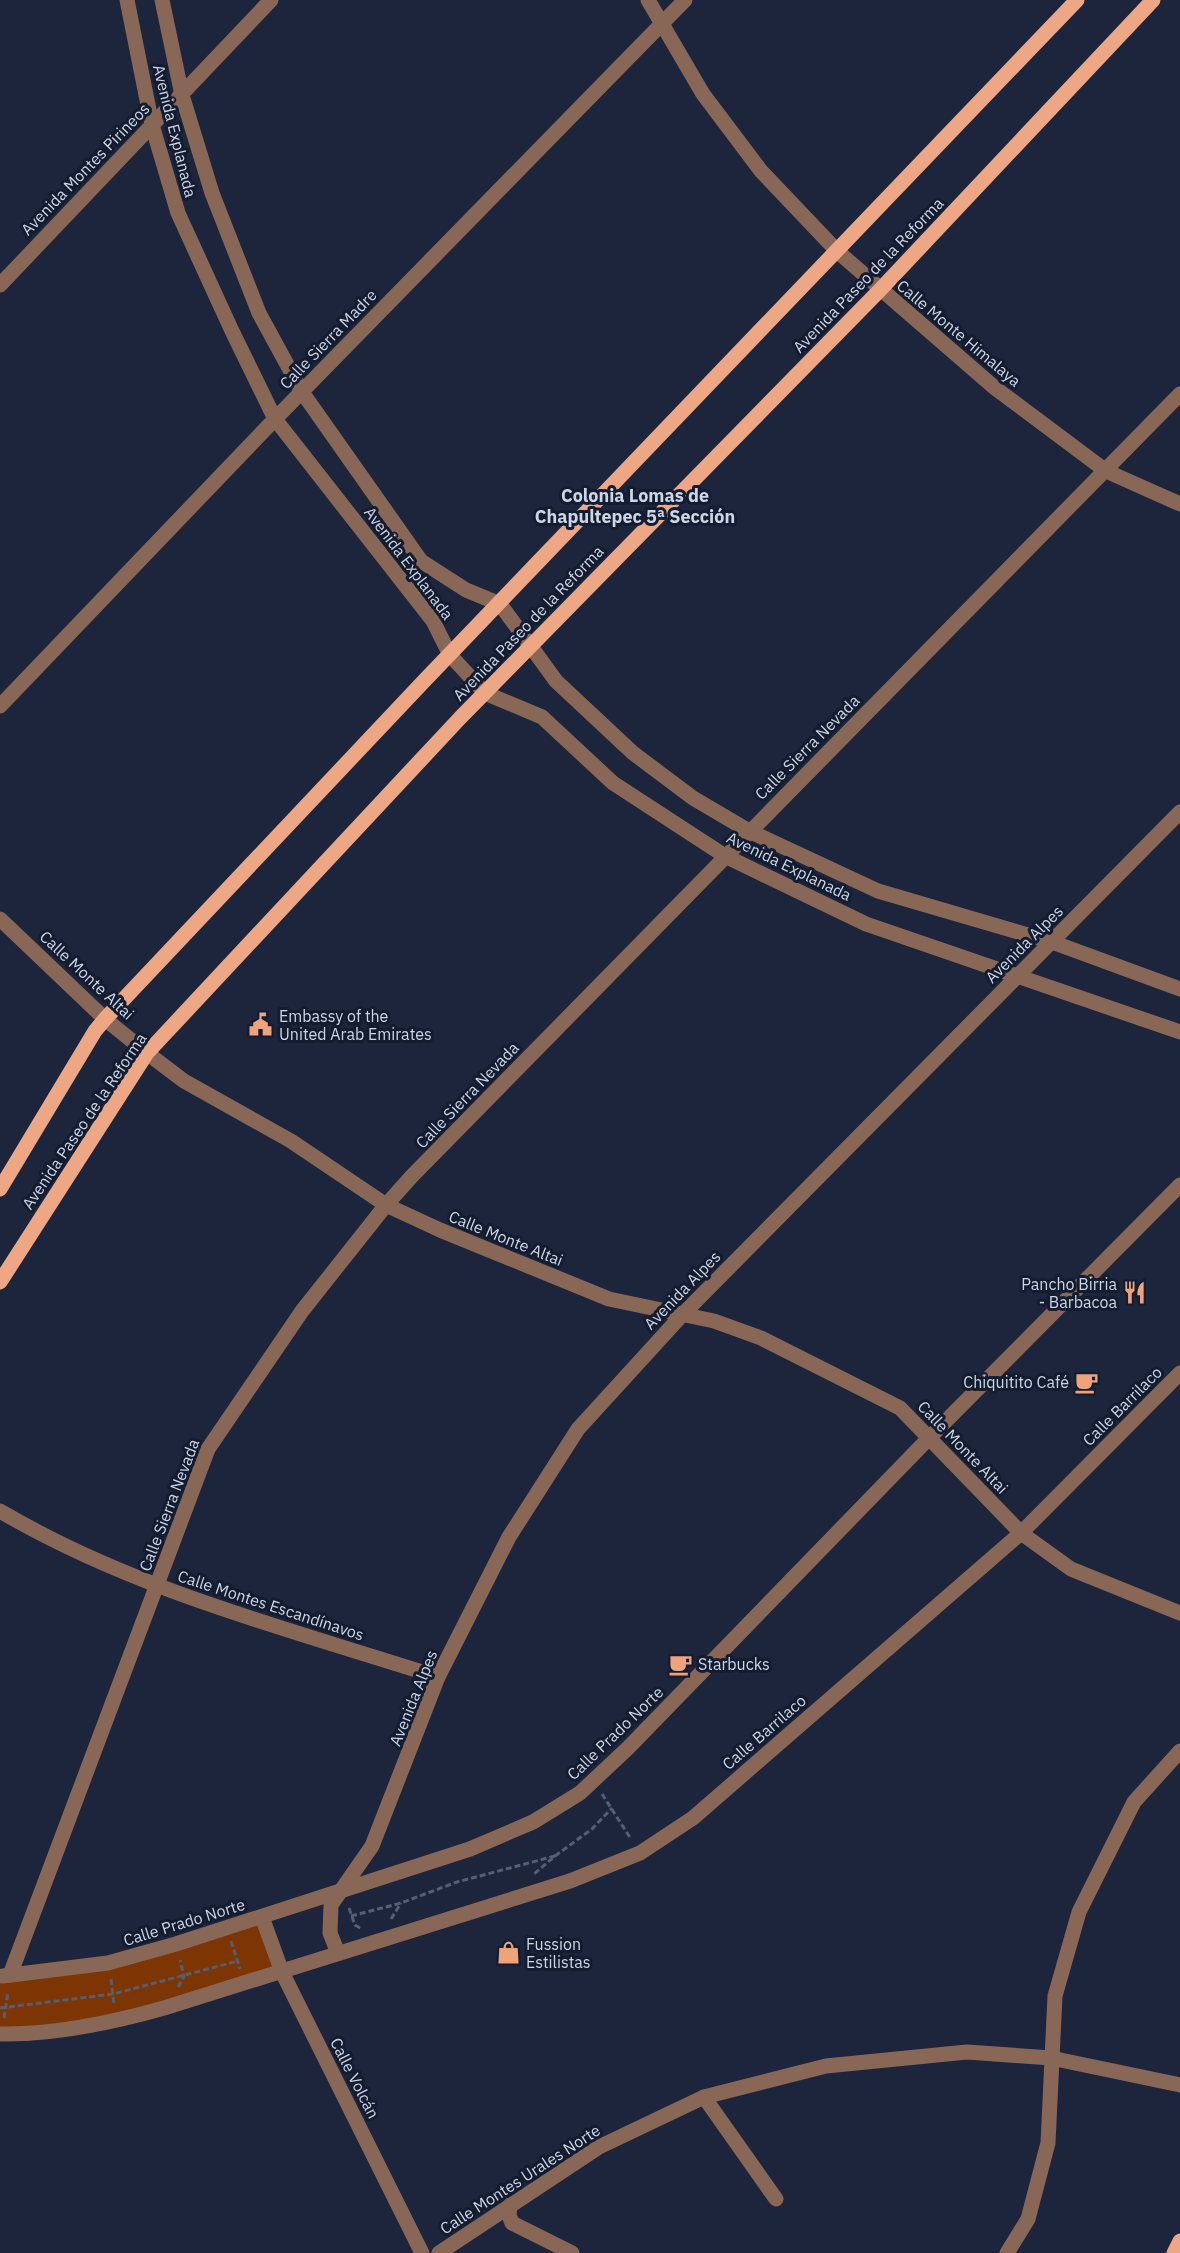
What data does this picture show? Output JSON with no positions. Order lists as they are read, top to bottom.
{
  "streets": {
    "main road": ["Avenida Paseo de la Reforma"],
    "street": [
      "Avenida Explanada",
      "Avenida Montes Pirineos",
      "Calle Monte Himalaya",
      "Calle Sierra Madre",
      "Calle Sierra Nevada",
      "Avenida Alpes",
      "Calle Monte Altai",
      "Calle Barrilaco",
      "Calle Montes Escandínavos",
      "Calle Prado Norte",
      "Calle Volcán",
      "Calle Montes Urales Norte"
    ]
  },
  "crossings": [
    ["Avenida Explanada", "Avenida Montes Pirineos"],
    ["Avenida Explanada", "Avenida Paseo de la Reforma"],
    ["Avenida Explanada", "Calle Sierra Madre"],
    ["Avenida Explanada", "Calle Sierra Nevada"],
    ["Avenida Explanada", "Avenida Alpes"],
    ["Avenida Paseo de la Reforma", "Calle Monte Himalaya"],
    ["Avenida Paseo de la Reforma", "Calle Monte Altai"],
    ["Calle Monte Himalaya", "Calle Sierra Madre"],
    ["Calle Monte Himalaya", "Calle Sierra Nevada"],
    ["Calle Sierra Nevada", "Calle Monte Altai"],
    ["Calle Sierra Nevada", "Calle Montes Escandínavos"],
    ["Calle Sierra Nevada", "Calle Prado Norte"],
    ["Avenida Alpes", "Calle Monte Altai"],
    ["Avenida Alpes", "Calle Barrilaco"],
    ["Avenida Alpes", "Calle Montes Escandínavos"],
    ["Avenida Alpes", "Calle Prado Norte"],
    ["Calle Monte Altai", "Calle Barrilaco"],
    ["Calle Monte Altai", "Calle Prado Norte"],
    ["Calle Barrilaco", "Calle Volcán"],
    ["Calle Prado Norte", "Calle Volcán"]
  ],
  "districts": ["Colonia Lomas de Chapultepec 5ª Sección"],
  "places": {
    "public building": ["Embassy of the United Arab Emirates"],
    "restaurant": ["Pancho Birria - Barbacoa"],
    "cafe": ["Chiquitito Café", "Starbucks"],
    "shop": ["Fussion Estilistas"]
  }
}
